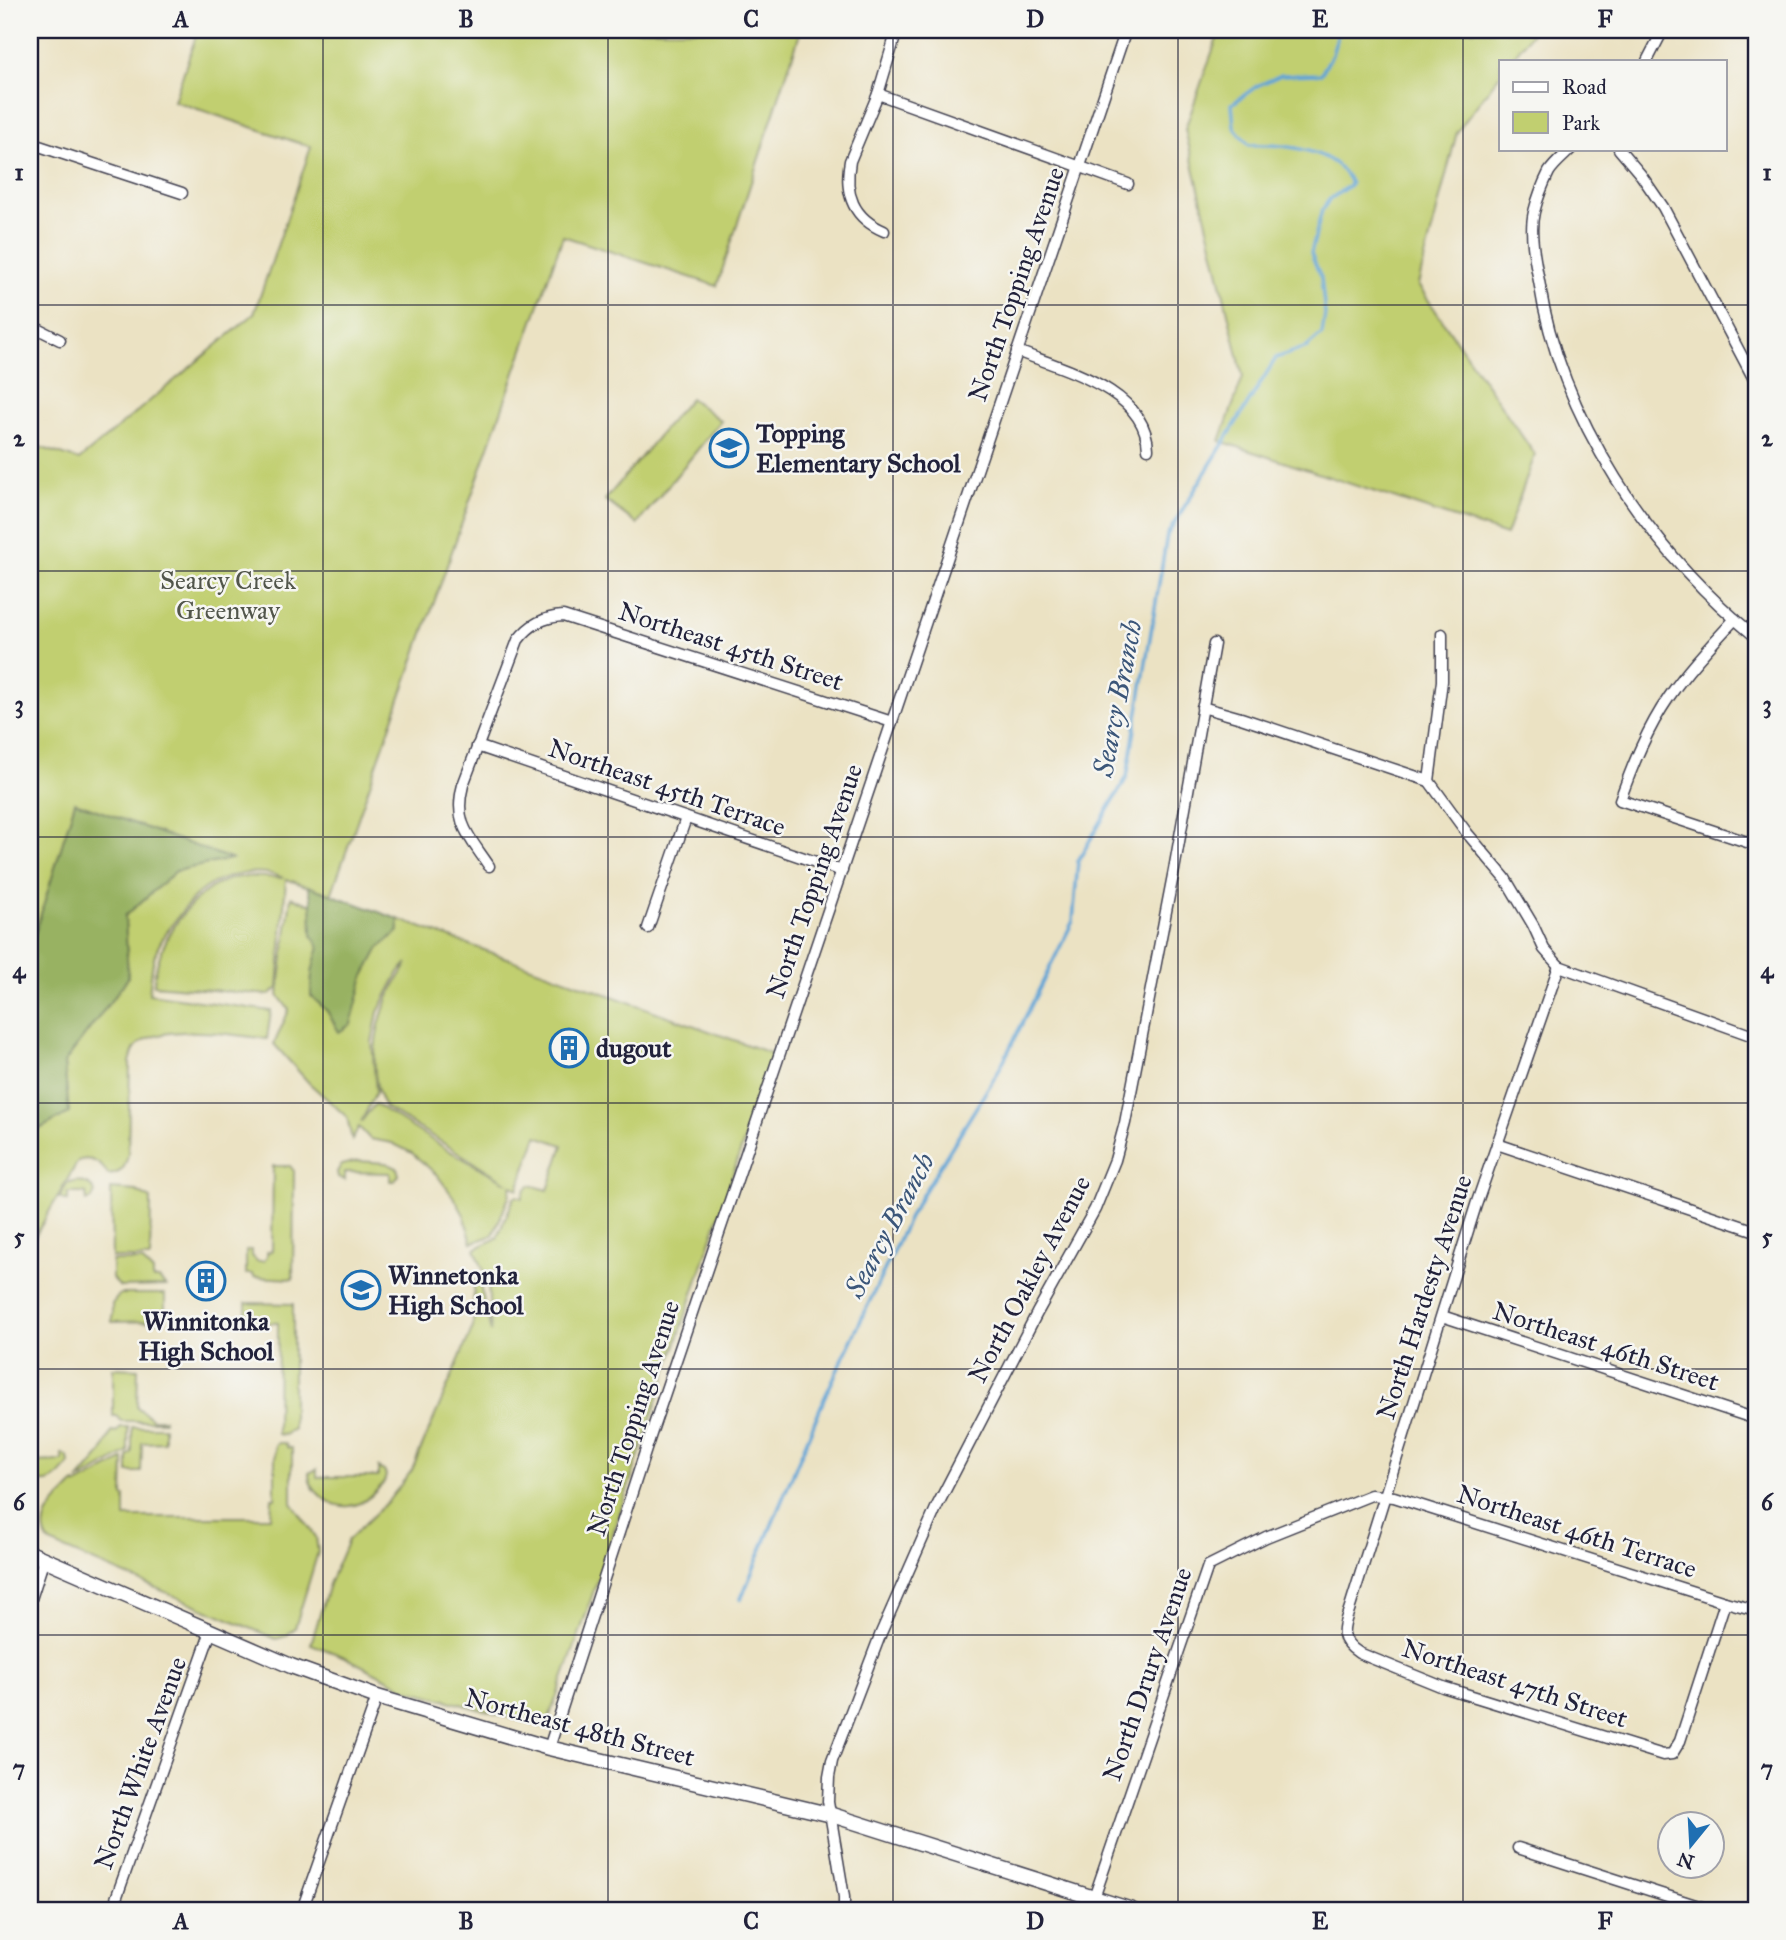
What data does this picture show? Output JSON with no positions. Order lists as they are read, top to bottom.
{
  "streets": {
    "street": [
      "North Topping Avenue",
      "Northeast 45th Street",
      "Northeast 45th Terrace",
      "North Oakley Avenue",
      "North Hardesty Avenue",
      "Northeast 46th Street",
      "Northeast 46th Terrace",
      "North Drury Avenue",
      "Northeast 47th Street",
      "Northeast 48th Street",
      "North White Avenue"
    ]
  },
  "crossings": [
    ["North Topping Avenue", "Northeast 45th Street"],
    ["North Topping Avenue", "Northeast 45th Terrace"],
    ["North Topping Avenue", "Northeast 48th Street"],
    ["Northeast 45th Street", "Northeast 45th Terrace"],
    ["North Oakley Avenue", "Northeast 48th Street"],
    ["North Hardesty Avenue", "Northeast 46th Street"],
    ["North Hardesty Avenue", "Northeast 46th Terrace"],
    ["North Hardesty Avenue", "North Drury Avenue"],
    ["North Hardesty Avenue", "Northeast 47th Street"],
    ["Northeast 46th Terrace", "North Drury Avenue"],
    ["Northeast 46th Terrace", "Northeast 47th Street"],
    ["North Drury Avenue", "Northeast 48th Street"],
    ["Northeast 48th Street", "North White Avenue"]
  ],
  "water": ["Searcy Branch"],
  "parks": ["Searcy Creek Greenway"],
  "places": {
    "school or university": ["Topping Elementary School", "Winnetonka High School"],
    "building": ["dugout", "Winnitonka High School"]
  },
  "legend": ["Road", "Park"],
  "north": "bottom",
  "grid": {
    "columns": [
      "A",
      "B",
      "C",
      "D",
      "E",
      "F"
    ],
    "rows": [
      "1",
      "2",
      "3",
      "4",
      "5",
      "6",
      "7"
    ]
  }
}
